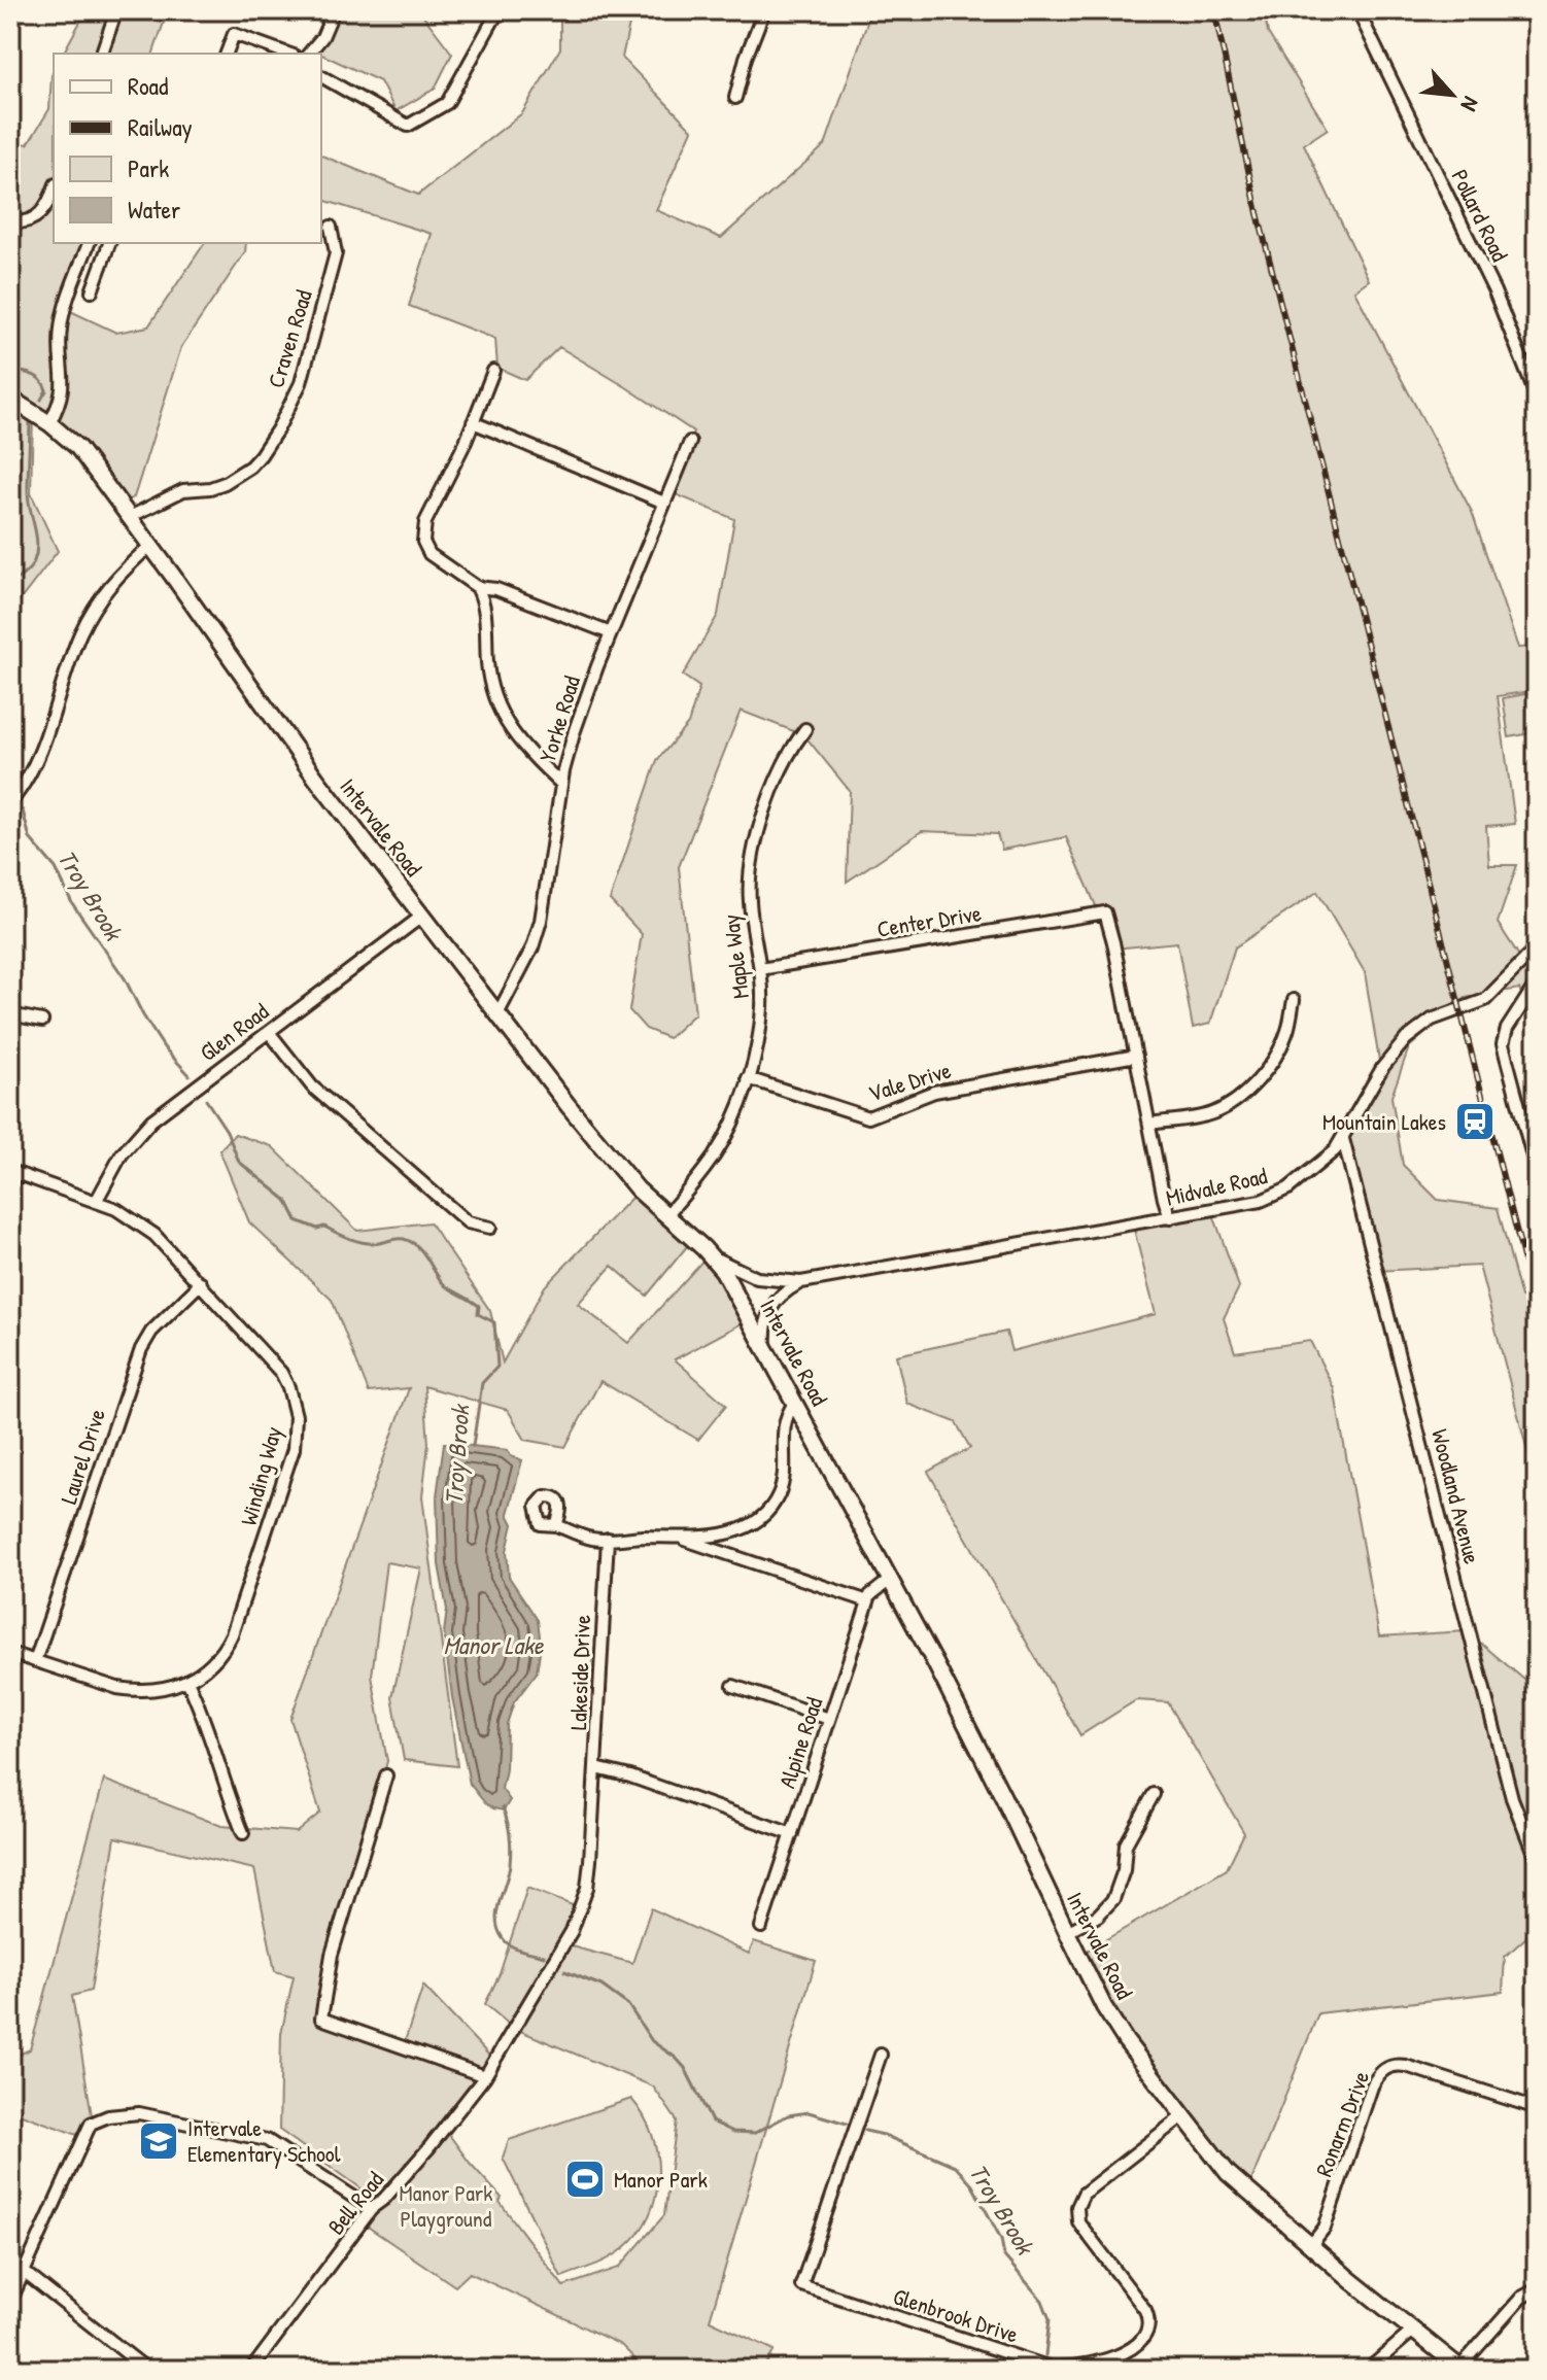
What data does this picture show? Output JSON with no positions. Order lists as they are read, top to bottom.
{
  "streets": {
    "street": [
      "Pollard Road",
      "Craven Road",
      "Yorke Road",
      "Intervale Road",
      "Center Drive",
      "Maple Way",
      "Glen Road",
      "Vale Drive",
      "Midvale Road",
      "Laurel Drive",
      "Winding Way",
      "Woodland Avenue",
      "Lakeside Drive",
      "Alpine Road",
      "Ronarm Drive",
      "Bell Road",
      "Glenbrook Drive"
    ]
  },
  "crossings": [
    ["Craven Road", "Intervale Road"],
    ["Yorke Road", "Intervale Road"],
    ["Intervale Road", "Maple Way"],
    ["Intervale Road", "Glen Road"],
    ["Intervale Road", "Midvale Road"],
    ["Intervale Road", "Alpine Road"],
    ["Intervale Road", "Ronarm Drive"],
    ["Intervale Road", "Glenbrook Drive"],
    ["Center Drive", "Maple Way"],
    ["Center Drive", "Vale Drive"],
    ["Maple Way", "Vale Drive"],
    ["Glen Road", "Winding Way"],
    ["Midvale Road", "Woodland Avenue"],
    ["Laurel Drive", "Winding Way"],
    ["Lakeside Drive", "Bell Road"]
  ],
  "water": ["Troy Brook", "Manor Lake"],
  "parks": ["Manor Park Playground"],
  "places": {
    "station": ["Mountain Lakes"],
    "school or university": ["Intervale Elementary School"],
    "sports": ["Manor Park"]
  },
  "legend": [
    "Road",
    "Railway",
    "Park",
    "Water"
  ],
  "north": "bottom right"
}
